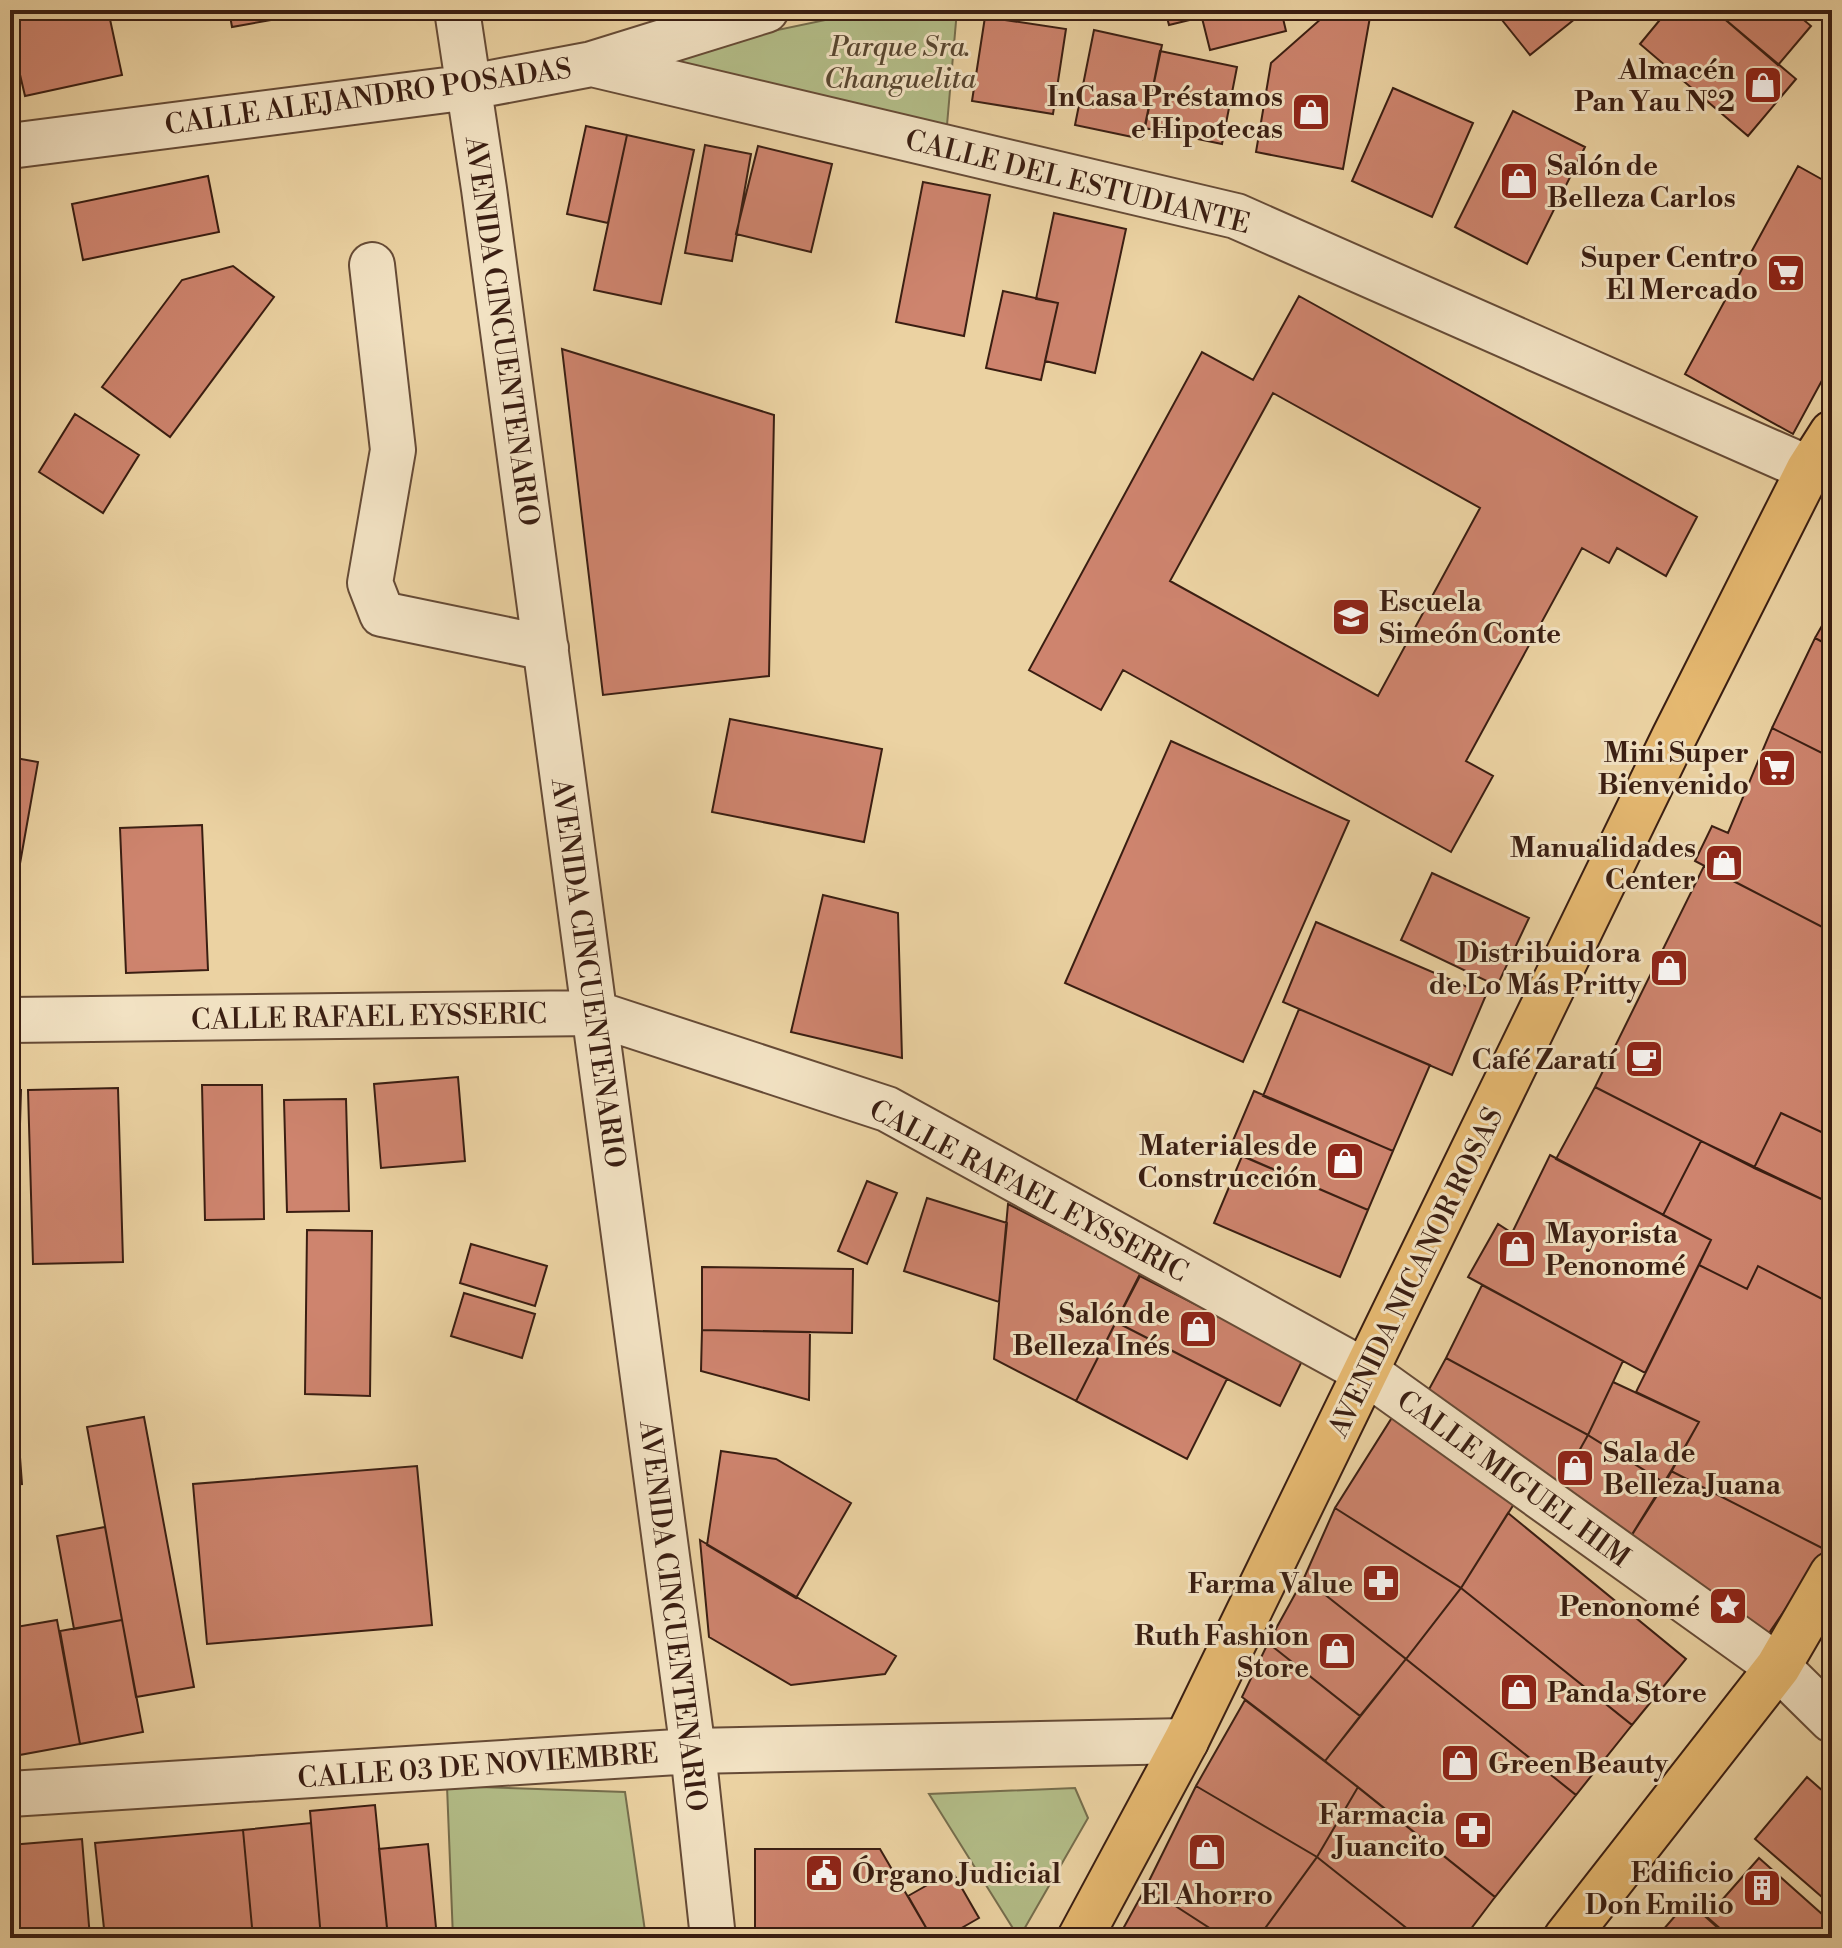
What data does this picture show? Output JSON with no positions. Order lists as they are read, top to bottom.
{
  "streets": {
    "main road": ["AVENIDA NICANOR ROSAS"],
    "street": [
      "CALLE ALEJANDRO POSADAS",
      "CALLE DEL ESTUDIANTE",
      "AVENIDA CINCUENTENARIO",
      "CALLE RAFAEL EYSSERIC",
      "CALLE MIGUEL HIM",
      "CALLE 03 DE NOVIEMBRE"
    ]
  },
  "crossings": [
    ["CALLE ALEJANDRO POSADAS", "CALLE DEL ESTUDIANTE"],
    ["CALLE ALEJANDRO POSADAS", "AVENIDA CINCUENTENARIO"],
    ["CALLE DEL ESTUDIANTE", "AVENIDA NICANOR ROSAS"],
    ["AVENIDA CINCUENTENARIO", "CALLE RAFAEL EYSSERIC"],
    ["AVENIDA CINCUENTENARIO", "CALLE 03 DE NOVIEMBRE"],
    ["CALLE RAFAEL EYSSERIC", "AVENIDA NICANOR ROSAS"],
    ["CALLE RAFAEL EYSSERIC", "CALLE MIGUEL HIM"],
    ["AVENIDA NICANOR ROSAS", "CALLE MIGUEL HIM"],
    ["AVENIDA NICANOR ROSAS", "CALLE 03 DE NOVIEMBRE"]
  ],
  "parks": ["Parque Sra. Changuelita"],
  "places": {
    "shop": [
      "Almacén Pan Yau N°2",
      "InCasa Préstamos e Hipotecas",
      "Salón de Belleza Carlos",
      "Manualidades Center",
      "Distribuidora de Lo Más Pritty",
      "Materiales de Construcción",
      "Mayorista Penonomé",
      "Salón de Belleza Inés",
      "Sala de Belleza Juana",
      "Ruth Fashion Store",
      "Panda Store",
      "Green Beauty",
      "El Ahorro"
    ],
    "supermarket": ["Super Centro El Mercado", "Mini Super Bienvenido"],
    "school or university": ["Escuela Simeón Conte"],
    "cafe": ["Café Zaratí"],
    "pharmacy": ["Farma Value", "Farmacia Juancito"],
    "place": ["Penonomé"],
    "public building": ["Órgano Judicial"],
    "building": ["Edificio Don Emilio"]
  }
}
